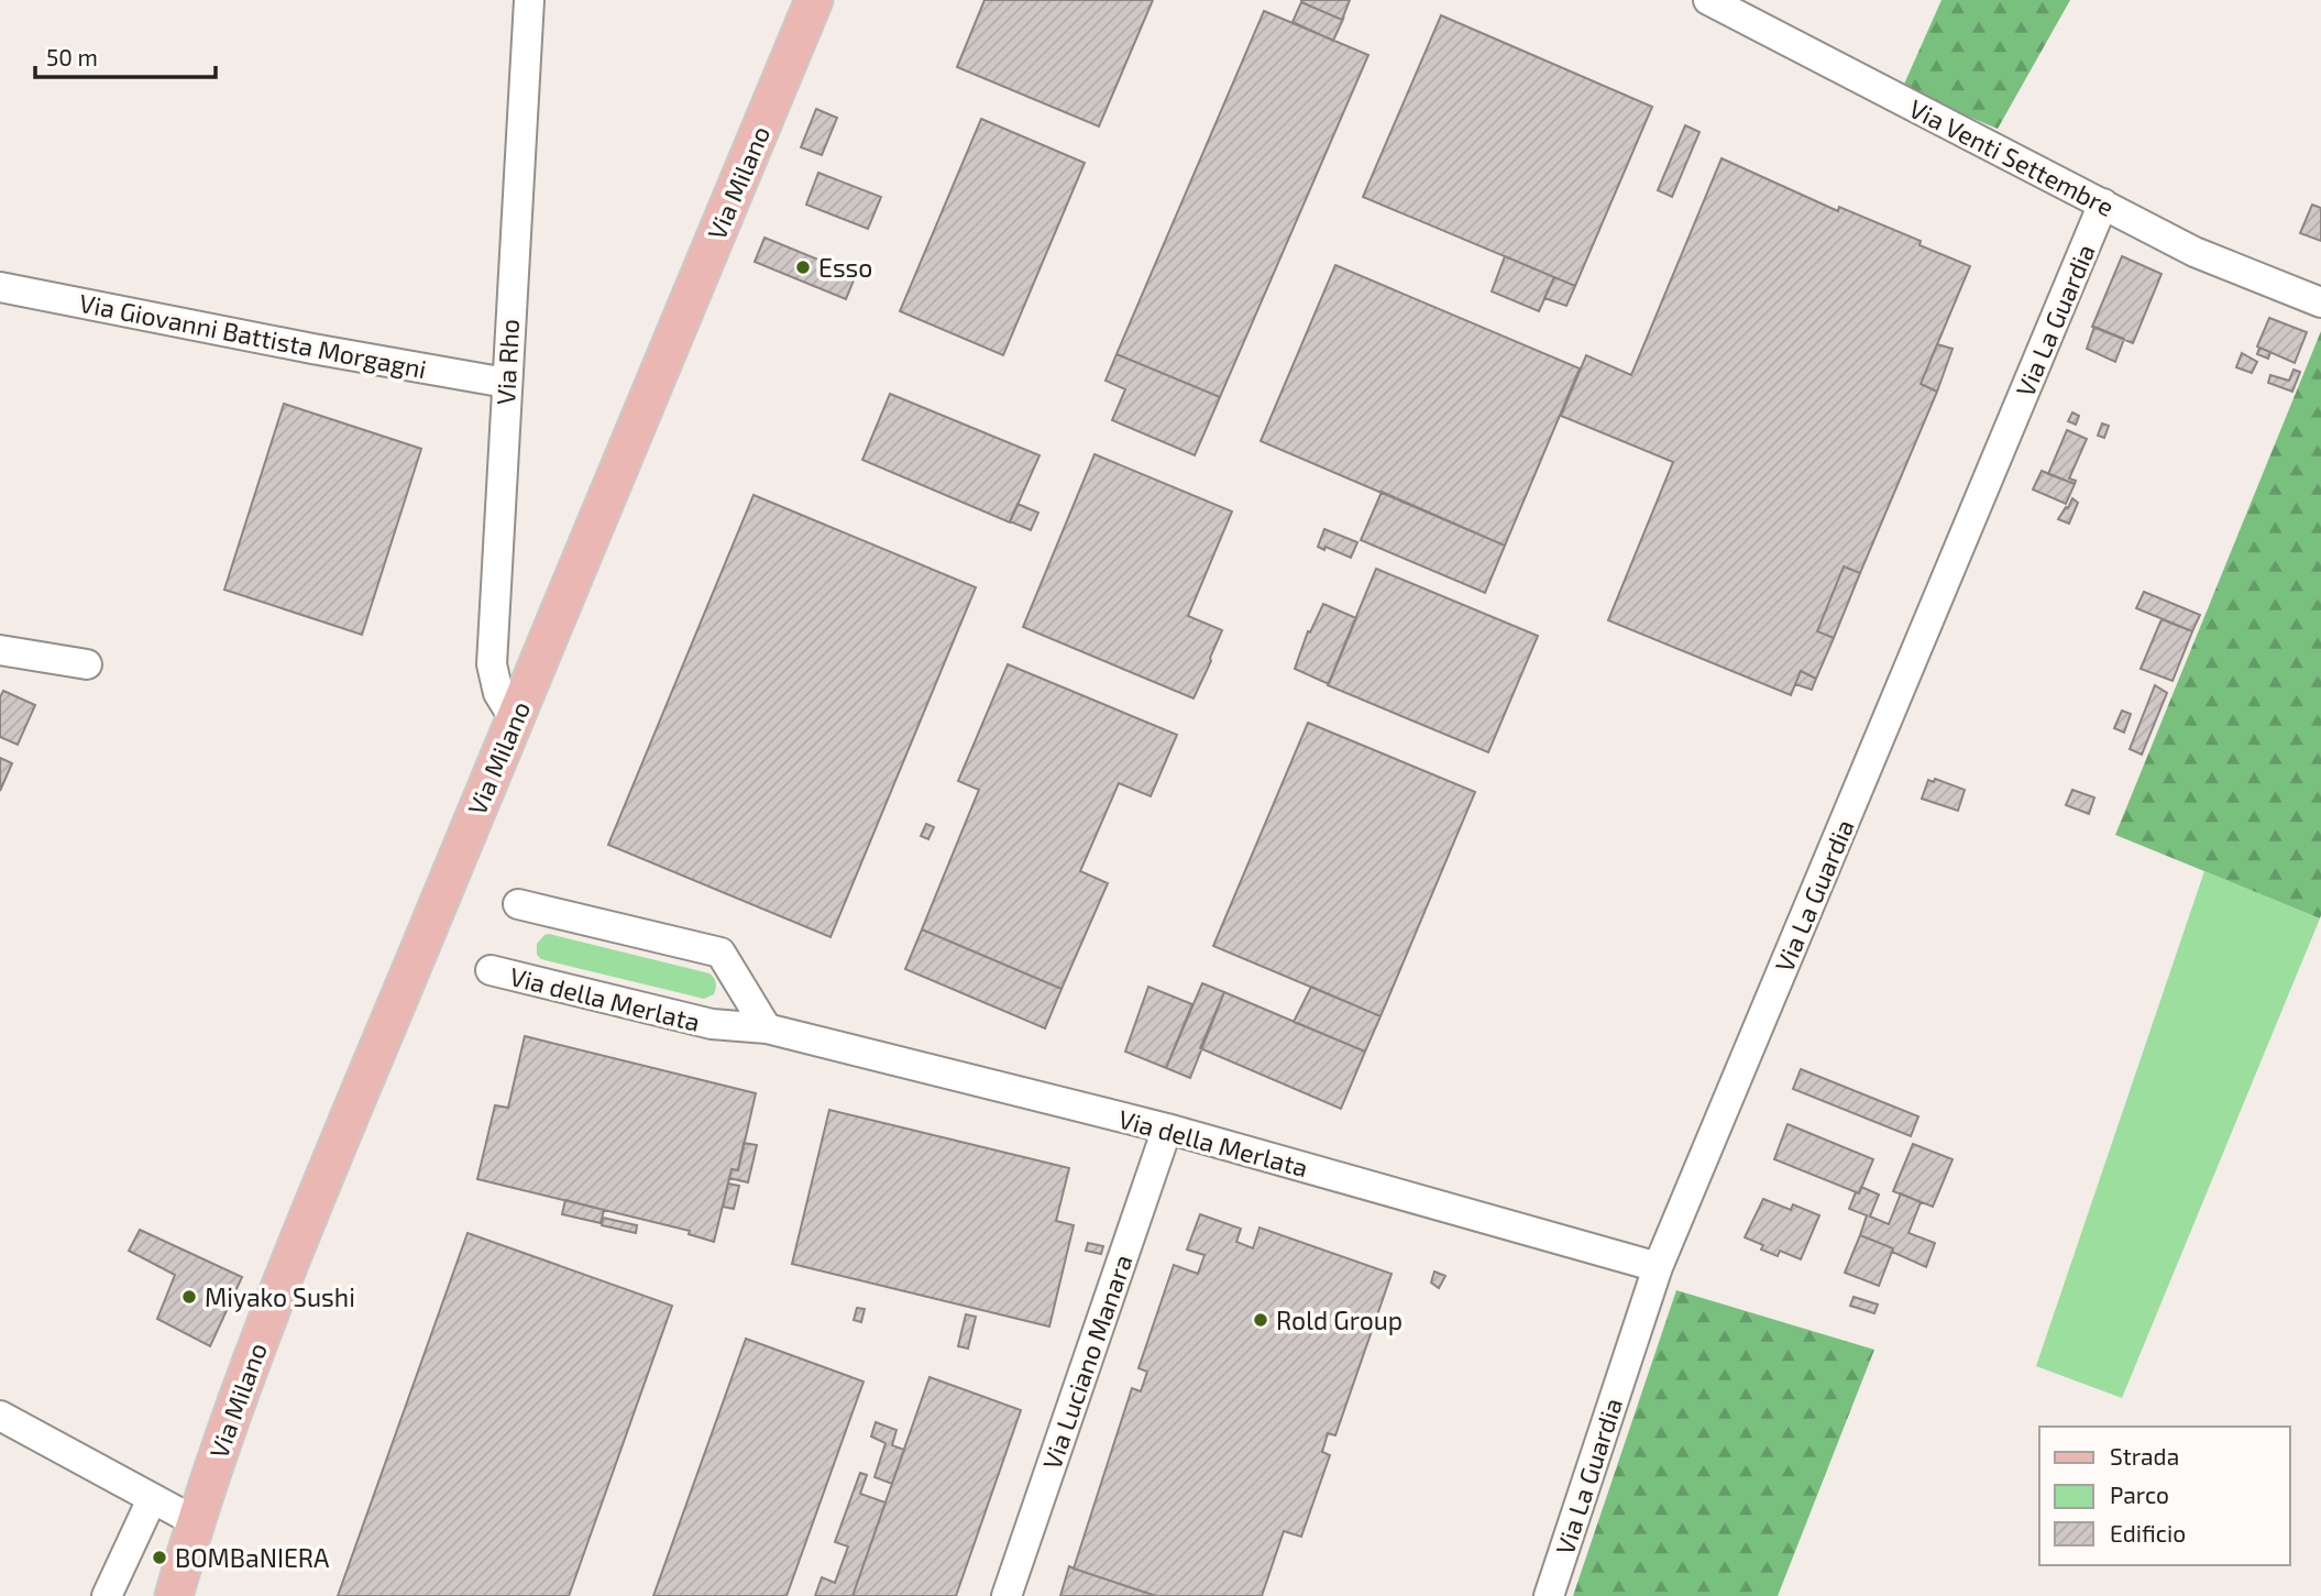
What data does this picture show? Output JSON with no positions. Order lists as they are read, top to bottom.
{
  "streets": {
    "main road": ["Via Milano"],
    "street": [
      "Via Venti Settembre",
      "Via La Guardia",
      "Via Giovanni Battista Morgagni",
      "Via Rho",
      "Via della Merlata",
      "Via Luciano Manara"
    ]
  },
  "crossings": [
    ["Via Venti Settembre", "Via La Guardia"],
    ["Via Milano", "Via Rho"],
    ["Via La Guardia", "Via della Merlata"],
    ["Via Giovanni Battista Morgagni", "Via Rho"],
    ["Via della Merlata", "Via Luciano Manara"]
  ],
  "places": [
    "Esso",
    "Miyako Sushi",
    "Rold Group",
    "BOMBaNIERA"
  ],
  "legend": ["Strada", "Parco", "Edificio"],
  "scale_bar": "50 m"
}
